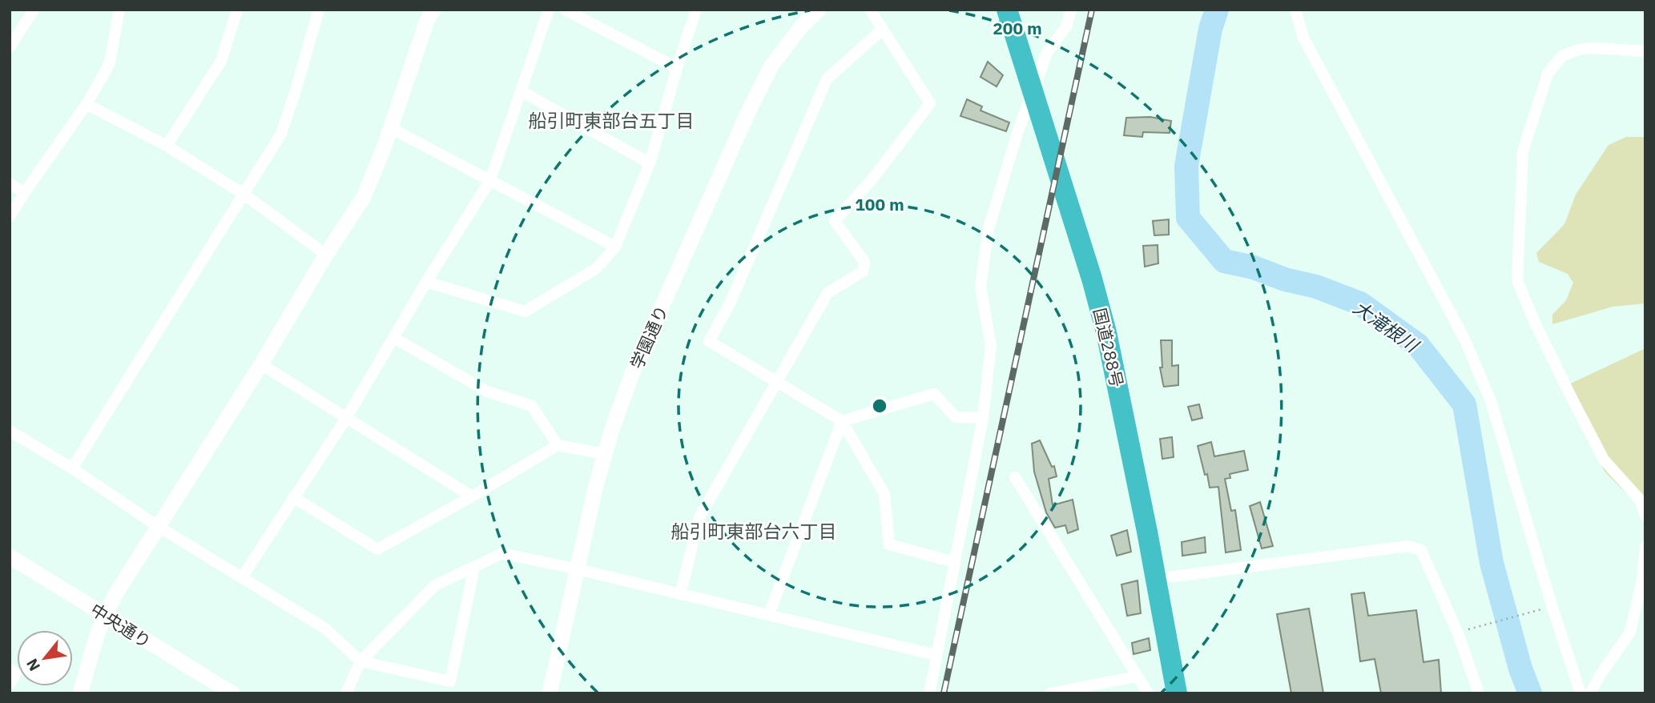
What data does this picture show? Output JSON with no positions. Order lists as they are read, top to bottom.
{
  "streets": {
    "highway": ["国道288号"],
    "street": ["学園通り", "中央通り"]
  },
  "districts": ["船引町東部台五丁目", "船引町東部台六丁目"],
  "water": ["大滝根川"],
  "north": "bottom left",
  "rings": ["200 m", "100 m"]
}
